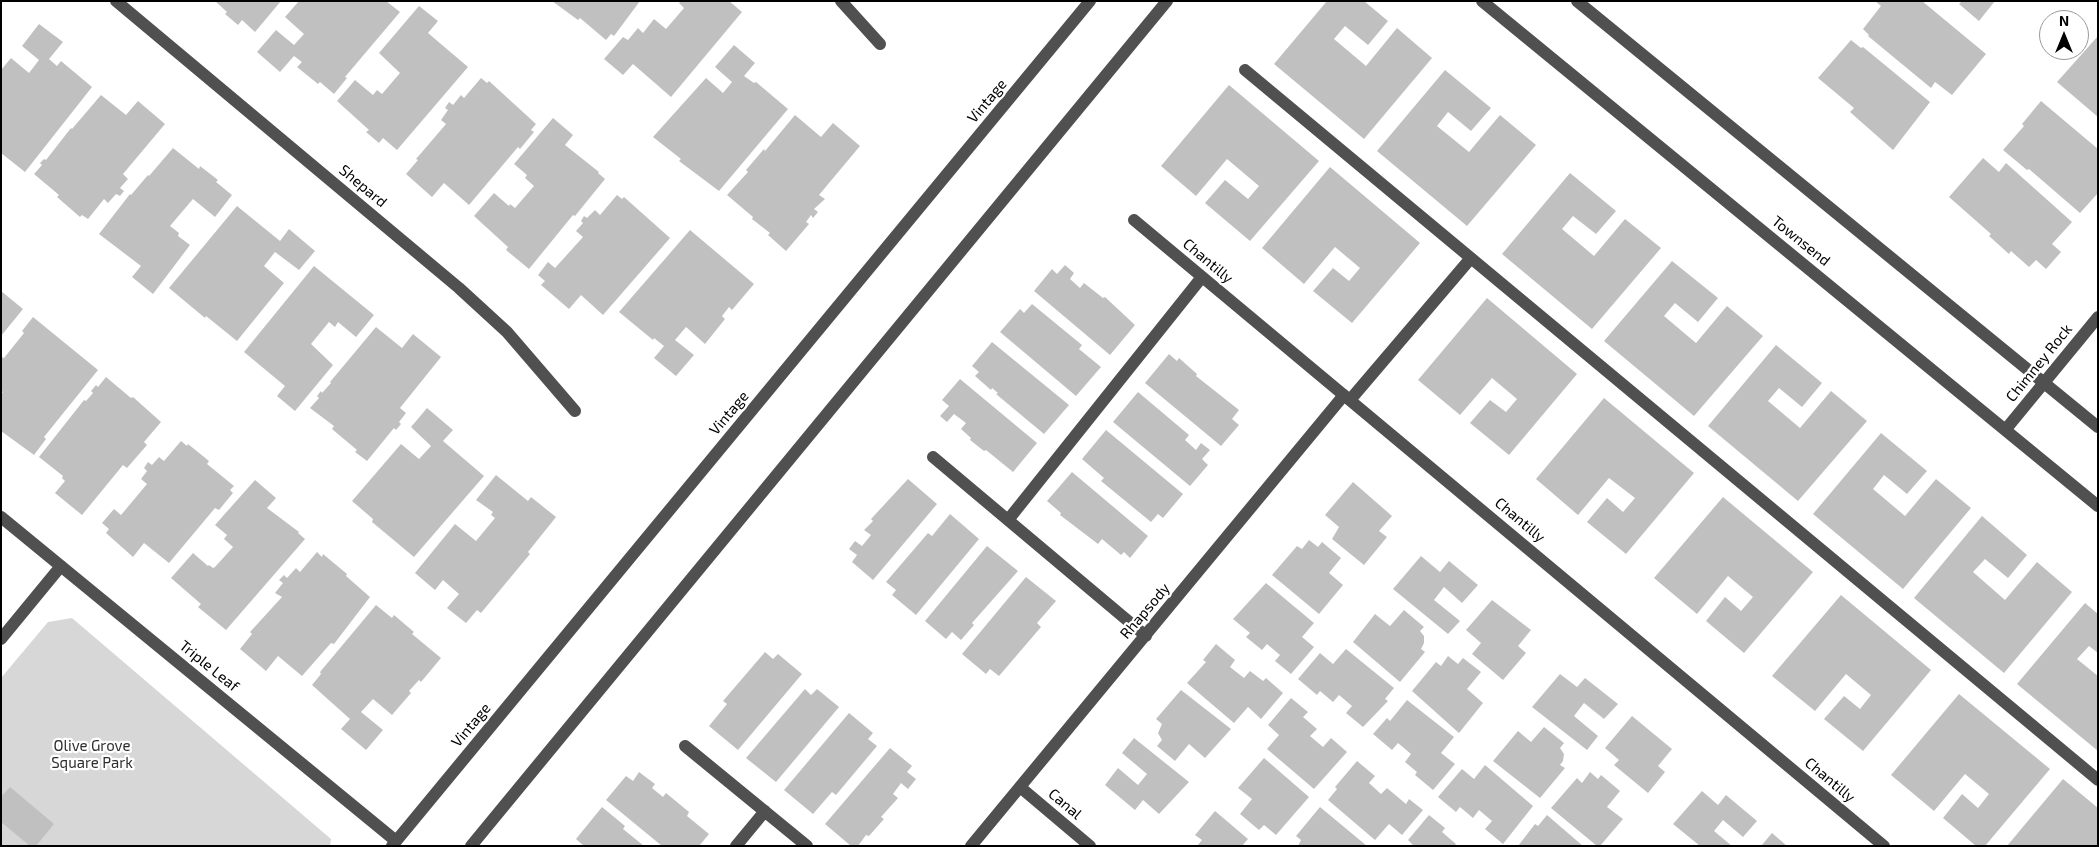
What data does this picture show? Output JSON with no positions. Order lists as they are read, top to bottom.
{
  "streets": {
    "street": [
      "Vintage",
      "Shepard",
      "Townsend",
      "Chantilly",
      "Chimney Rock",
      "Rhapsody",
      "Triple Leaf",
      "Canal"
    ]
  },
  "crossings": [
    ["Vintage", "Triple Leaf"],
    ["Townsend", "Chimney Rock"],
    ["Chantilly", "Rhapsody"],
    ["Rhapsody", "Canal"]
  ],
  "parks": ["Olive Grove Square Park"],
  "north": "top"
}
